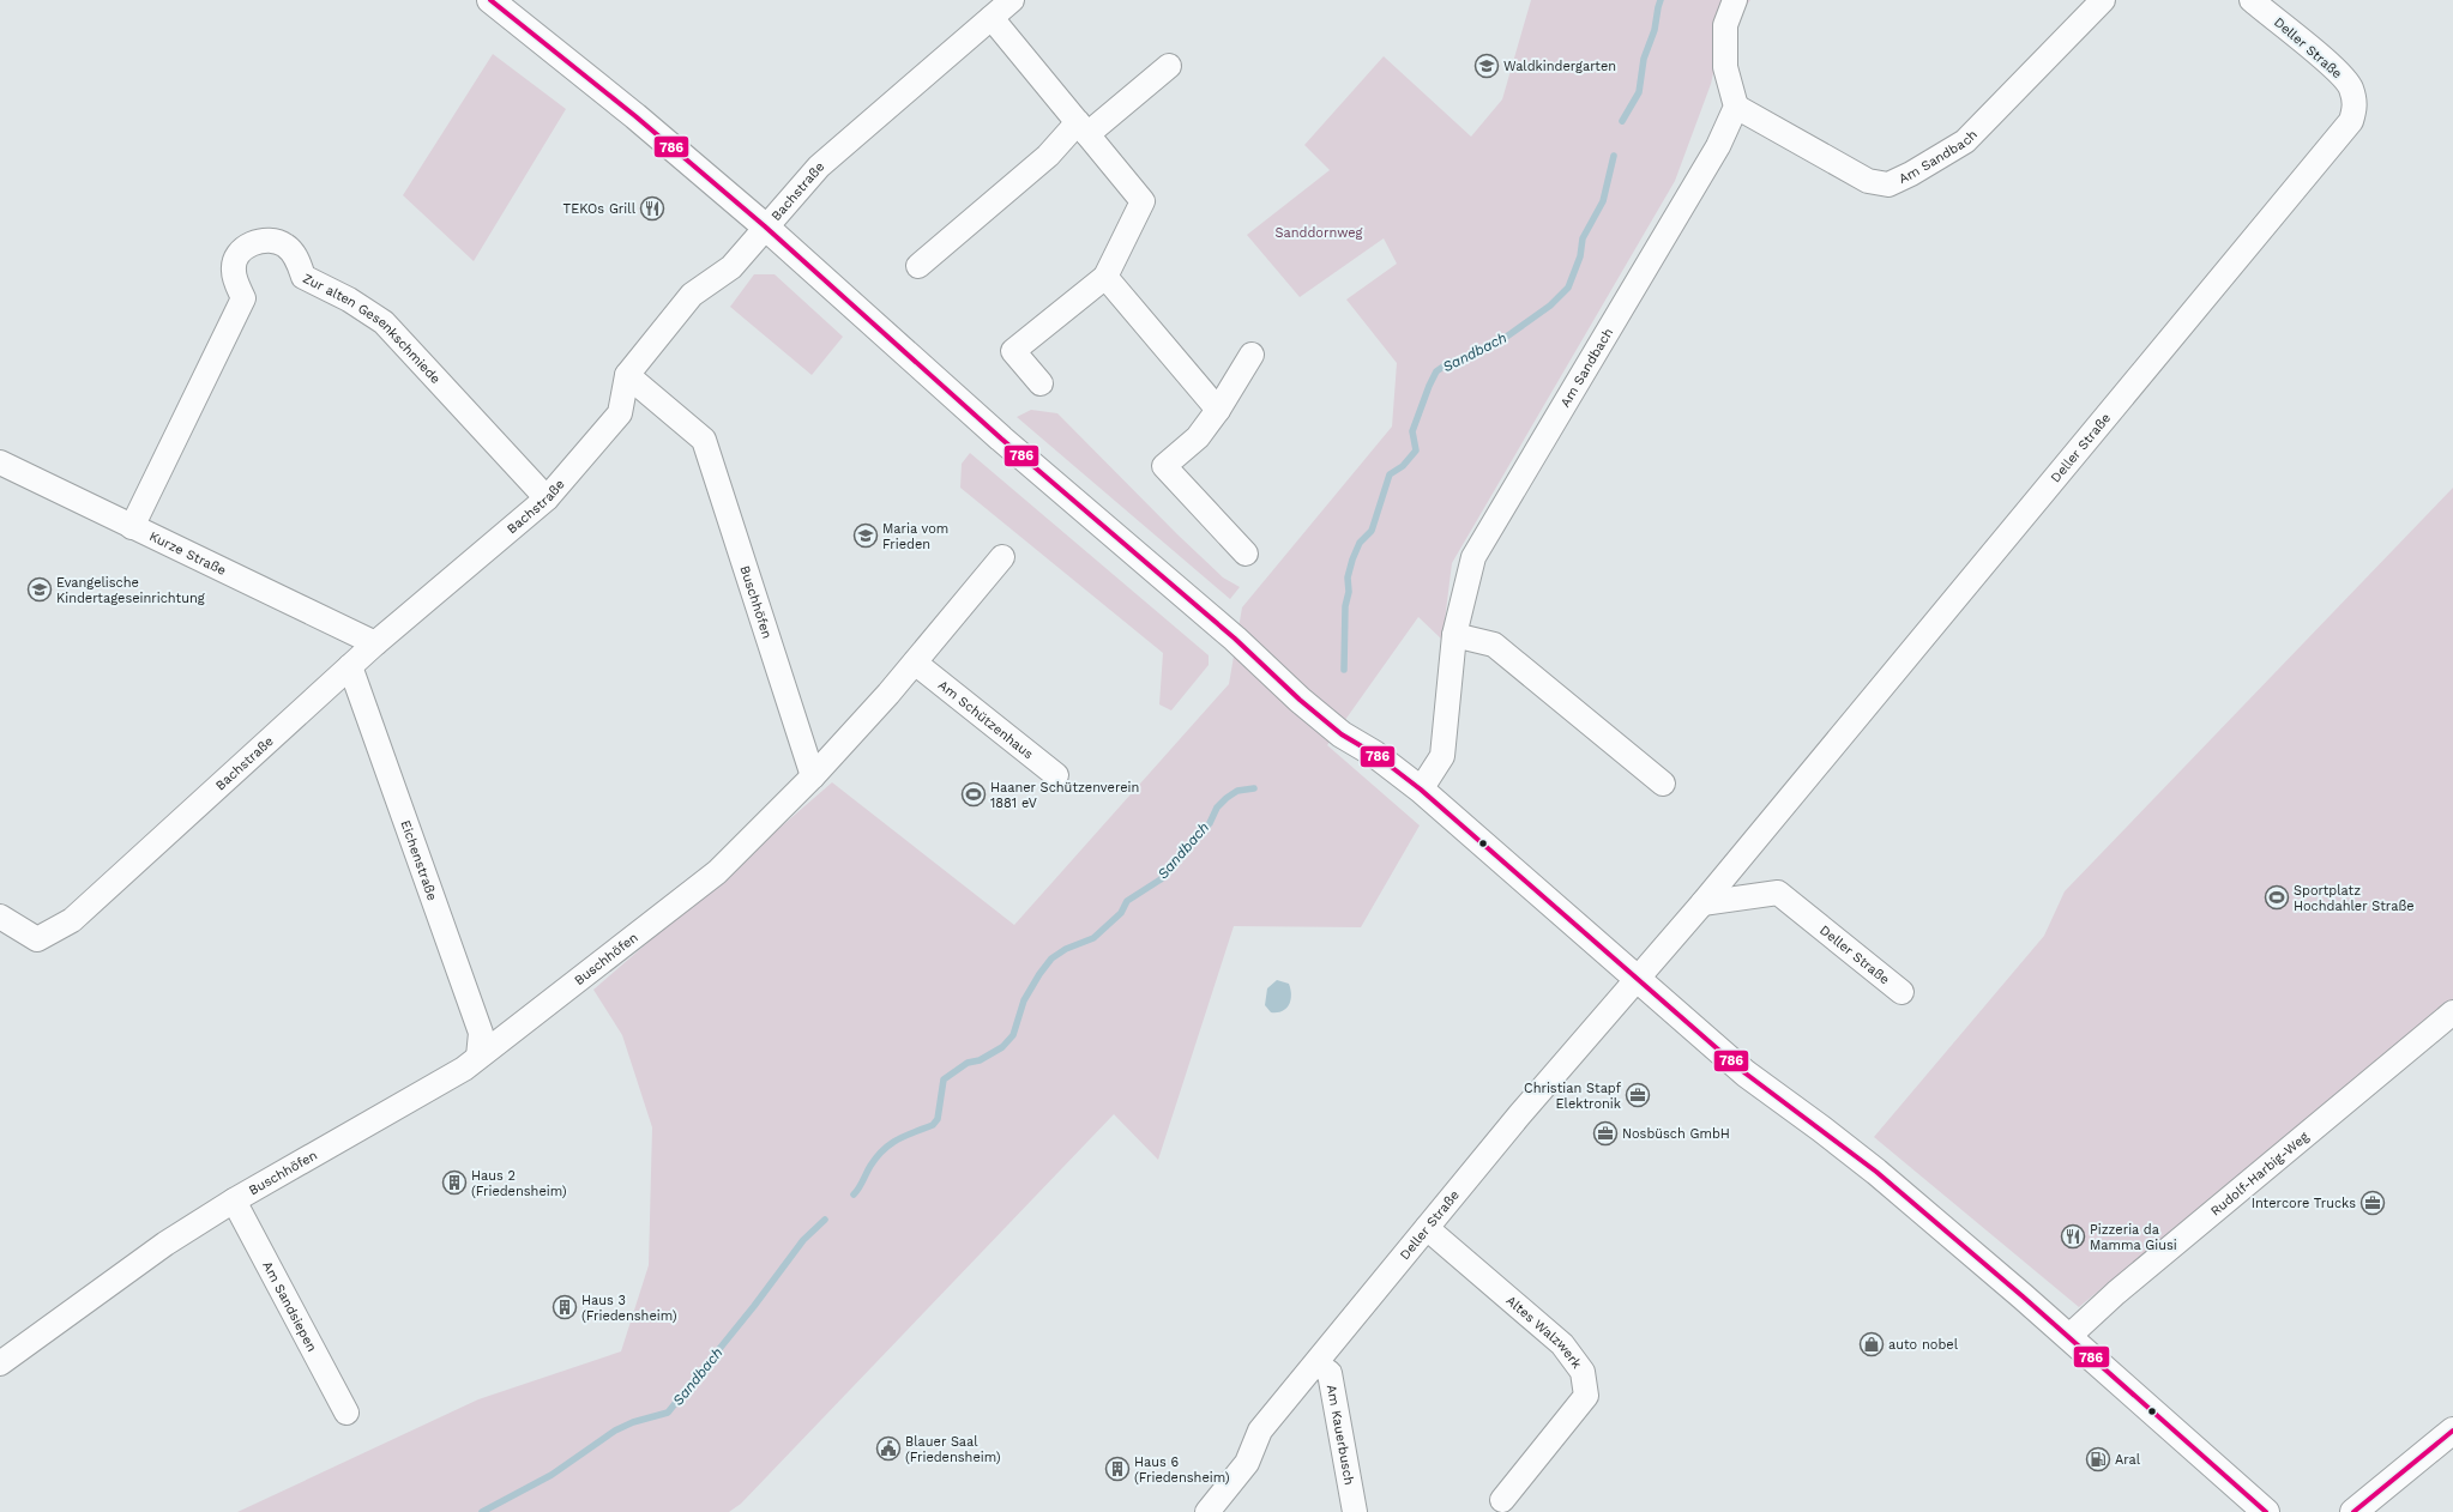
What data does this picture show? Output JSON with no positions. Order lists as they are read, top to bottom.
{
  "streets": {
    "street": [
      "Deller Straße",
      "Am Sandbach",
      "Bachstraße",
      "Zur alten Gesenkschmiede",
      "Kurze Straße",
      "Buschhöfen",
      "Am Schützenhaus",
      "Eichenstraße",
      "Rudolf-Harbig-Weg",
      "Am Sandsiepen",
      "Altes Walzwerk",
      "Am Kauerbusch"
    ]
  },
  "crossings": [
    ["Deller Straße", "Altes Walzwerk"],
    ["Deller Straße", "Am Kauerbusch"],
    ["Bachstraße", "Zur alten Gesenkschmiede"],
    ["Bachstraße", "Kurze Straße"],
    ["Bachstraße", "Buschhöfen"],
    ["Bachstraße", "Eichenstraße"],
    ["Zur alten Gesenkschmiede", "Kurze Straße"],
    ["Buschhöfen", "Eichenstraße"],
    ["Buschhöfen", "Am Sandsiepen"]
  ],
  "water": ["Sandbach"],
  "parks": ["Sanddornweg"],
  "places": {
    "school or university": ["Waldkindergarten", "Maria vom Frieden", "Evangelische Kindertageseinrichtung"],
    "restaurant": ["TEKOs Grill", "Pizzeria da Mamma Giusi"],
    "sports": ["Haaner Schützenverein 1881 eV", "Sportplatz Hochdahler Straße"],
    "office": ["Christian Stapf Elektronik", "Nosbüsch GmbH", "Intercore Trucks"],
    "building": ["Haus 2 (Friedensheim)", "Haus 3 (Friedensheim)", "Haus 6 (Friedensheim)"],
    "shop": ["auto nobel"],
    "public building": ["Blauer Saal (Friedensheim)"],
    "fuel station": ["Aral"]
  },
  "lines": ["transit line 786"]
}
